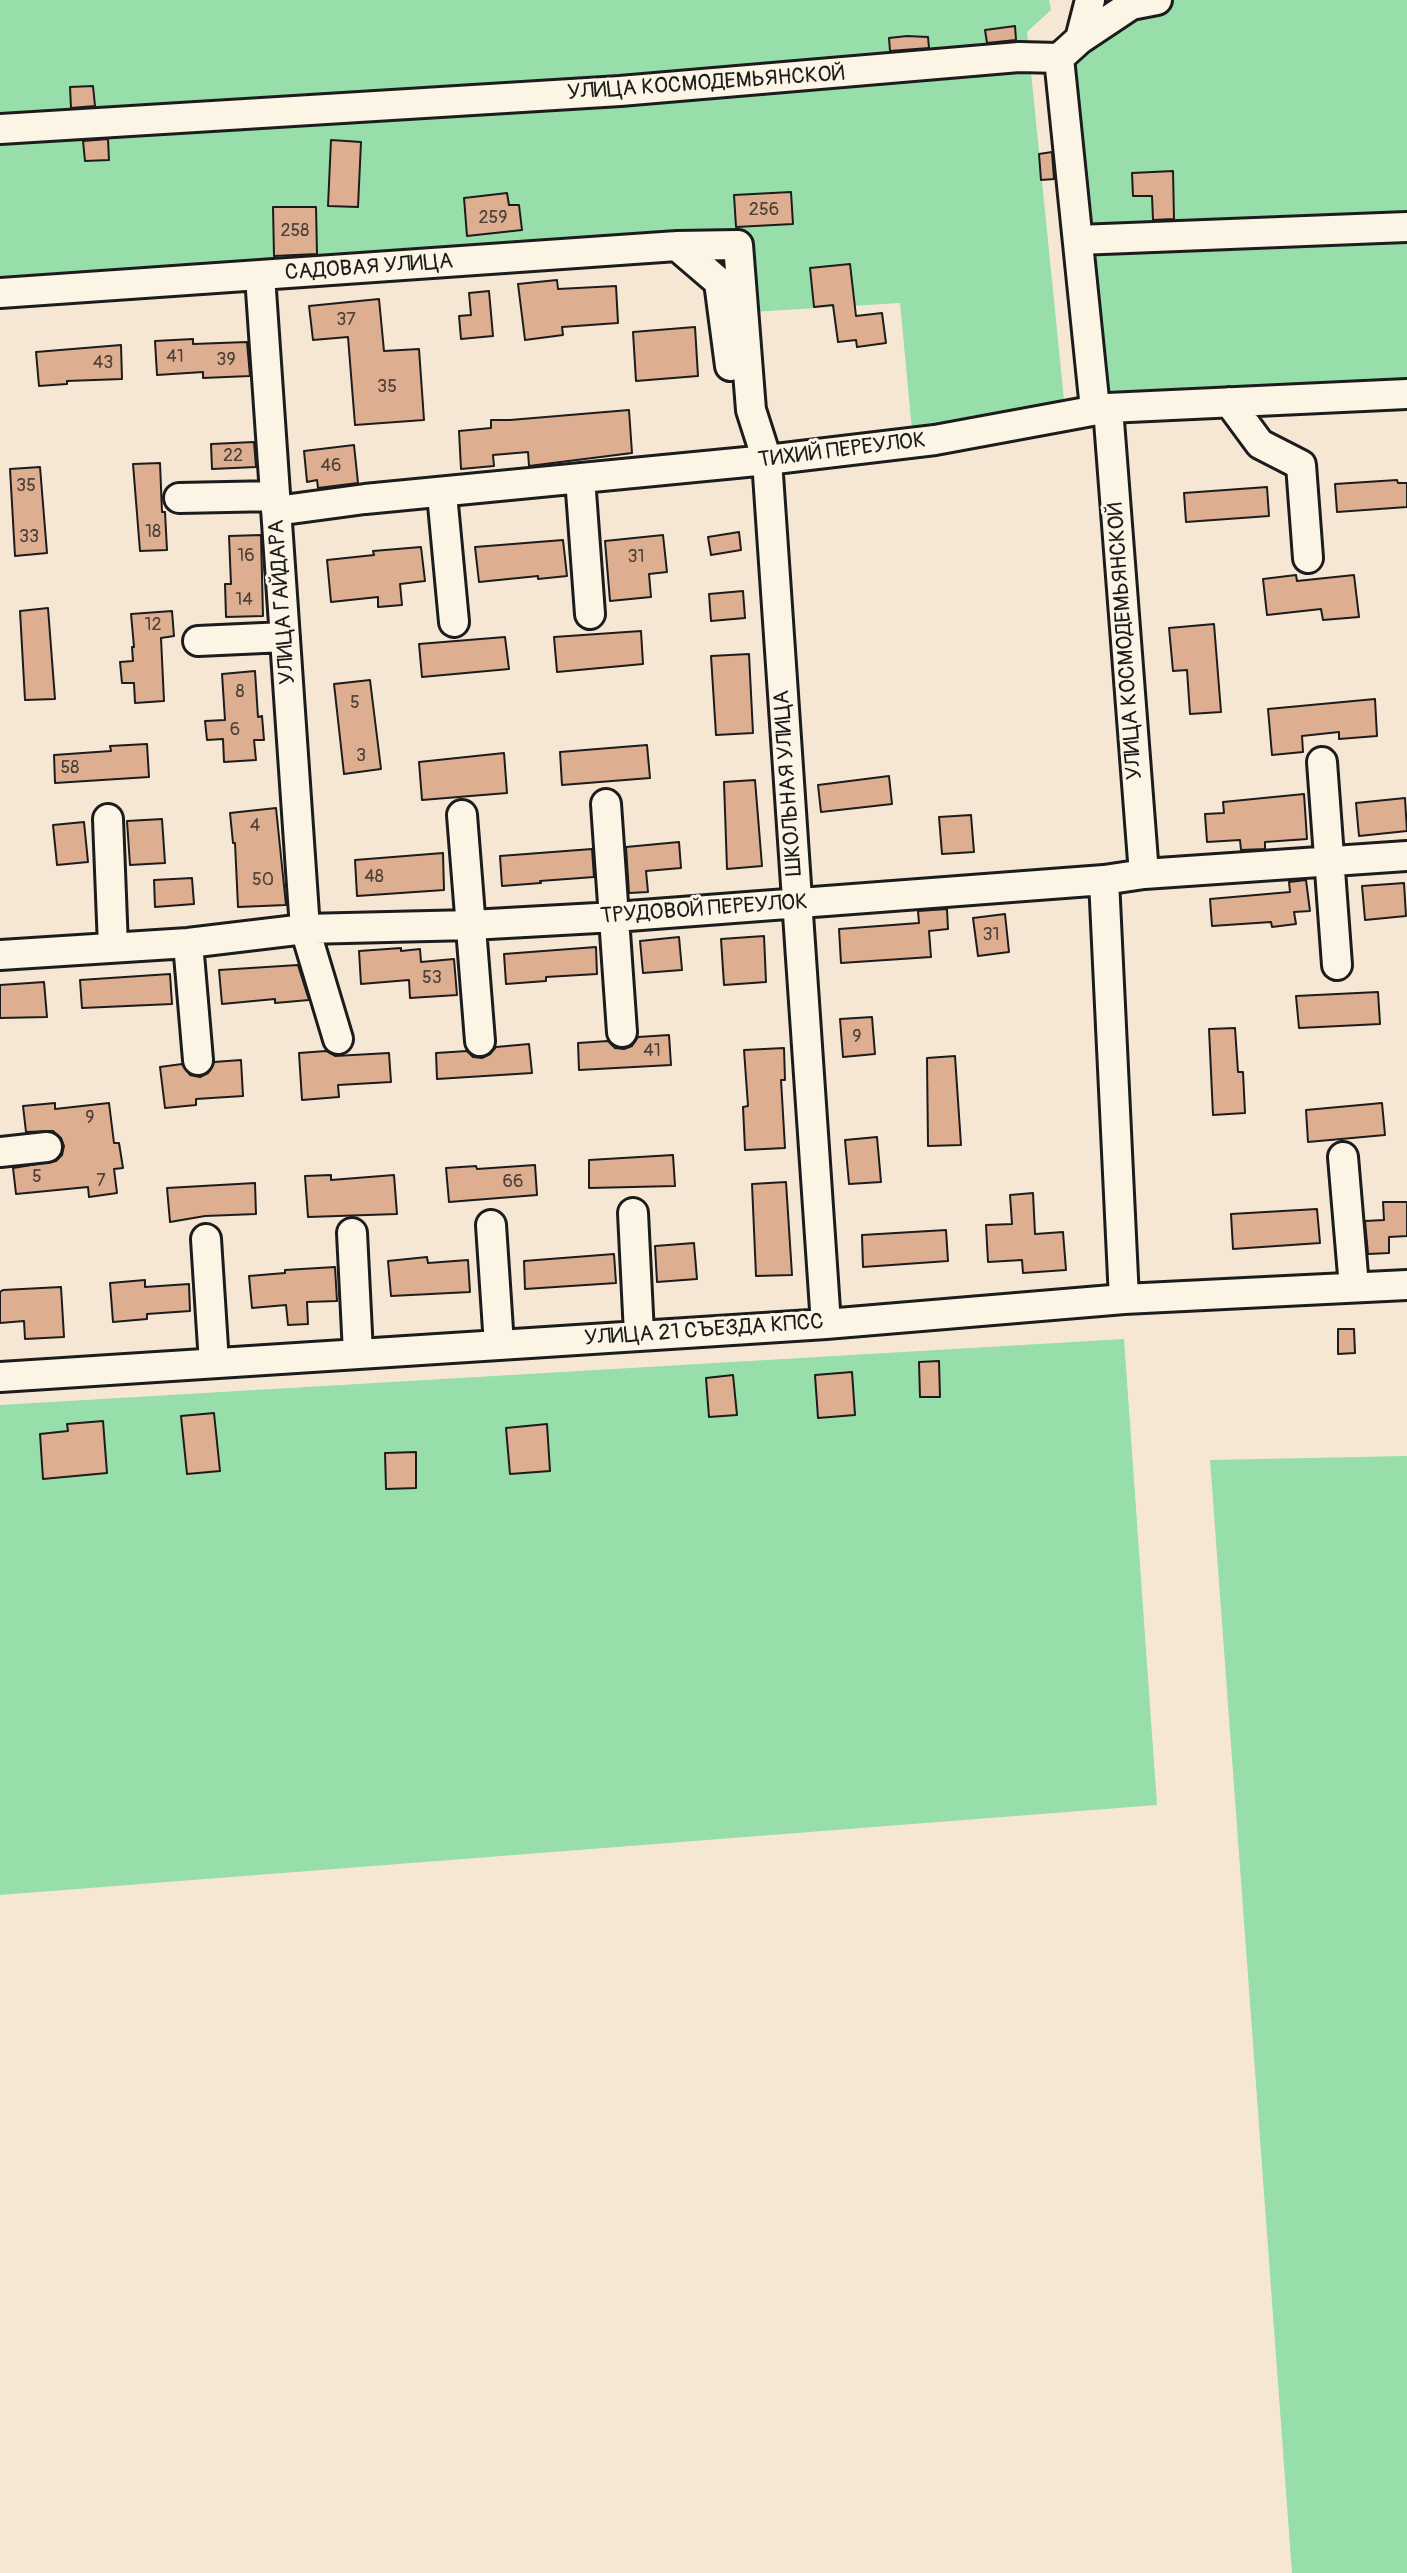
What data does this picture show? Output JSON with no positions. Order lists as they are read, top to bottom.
{
  "streets": {
    "street": [
      "УЛИЦА КОСМОДЕМЬЯНСКОЙ",
      "САДОВАЯ УЛИЦА",
      "ТИХИЙ ПЕРЕУЛОК",
      "УЛИЦА ГАЙДАРА",
      "ШКОЛЬНАЯ УЛИЦА",
      "ТРУДОВОЙ ПЕРЕУЛОК",
      "УЛИЦА 21 СЪЕЗДА КПСС"
    ]
  },
  "crossings": [
    ["УЛИЦА КОСМОДЕМЬЯНСКОЙ", "ТИХИЙ ПЕРЕУЛОК"],
    ["УЛИЦА КОСМОДЕМЬЯНСКОЙ", "ТРУДОВОЙ ПЕРЕУЛОК"],
    ["САДОВАЯ УЛИЦА", "УЛИЦА ГАЙДАРА"],
    ["САДОВАЯ УЛИЦА", "ШКОЛЬНАЯ УЛИЦА"],
    ["ТИХИЙ ПЕРЕУЛОК", "УЛИЦА ГАЙДАРА"],
    ["ТИХИЙ ПЕРЕУЛОК", "ШКОЛЬНАЯ УЛИЦА"],
    ["УЛИЦА ГАЙДАРА", "ТРУДОВОЙ ПЕРЕУЛОК"],
    ["ШКОЛЬНАЯ УЛИЦА", "ТРУДОВОЙ ПЕРЕУЛОК"],
    ["ШКОЛЬНАЯ УЛИЦА", "УЛИЦА 21 СЪЕЗДА КПСС"]
  ],
  "house_numbers": [
    "256",
    "259",
    "258",
    "37",
    "41",
    "39",
    "43",
    "35",
    "22",
    "46",
    "35",
    "18",
    "33",
    "16",
    "31",
    "14",
    "12",
    "8",
    "5",
    "6",
    "3",
    "58",
    "4",
    "48",
    "50",
    "31",
    "53",
    "9",
    "41",
    "9",
    "5",
    "7",
    "66"
  ]
}
